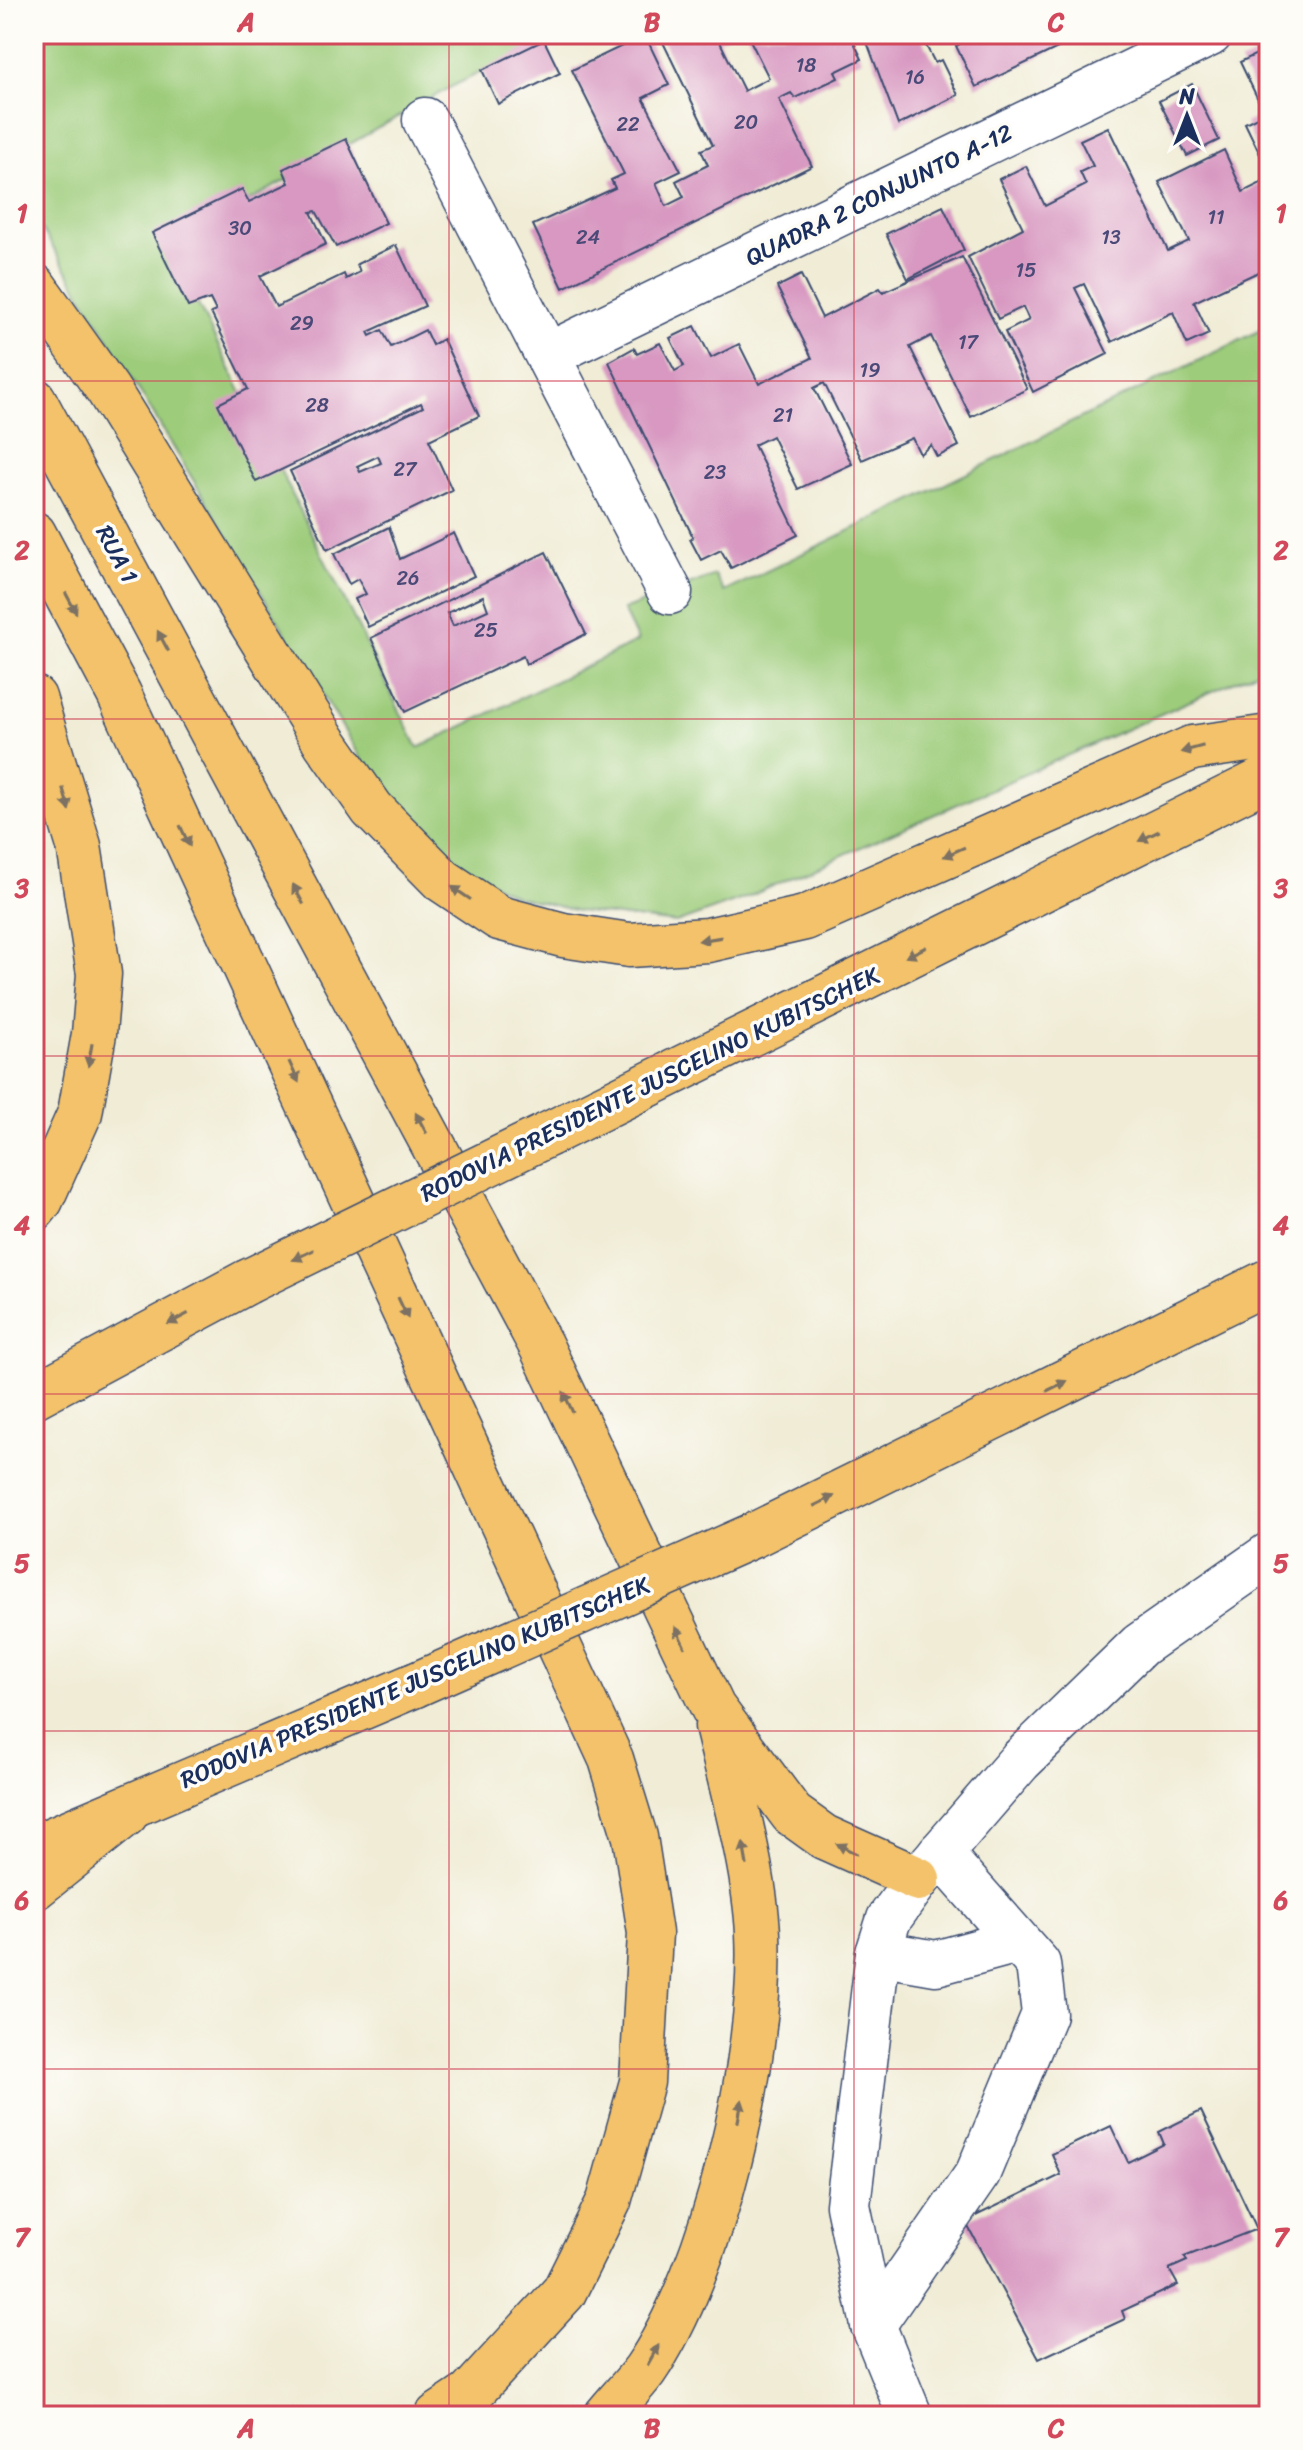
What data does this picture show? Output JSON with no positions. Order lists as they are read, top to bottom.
{
  "streets": {
    "main road": ["RUA 1", "RODOVIA PRESIDENTE JUSCELINO KUBITSCHEK"],
    "street": ["QUADRA 2 CONJUNTO A-12"]
  },
  "one_way": ["RUA 1"],
  "house_numbers": [
    "18",
    "16",
    "20",
    "22",
    "11",
    "30",
    "24",
    "13",
    "15",
    "29",
    "17",
    "19",
    "28",
    "21",
    "27",
    "23",
    "26",
    "25"
  ],
  "north": "top",
  "grid": {
    "columns": ["A", "B", "C"],
    "rows": [
      "1",
      "2",
      "3",
      "4",
      "5",
      "6",
      "7"
    ]
  }
}
